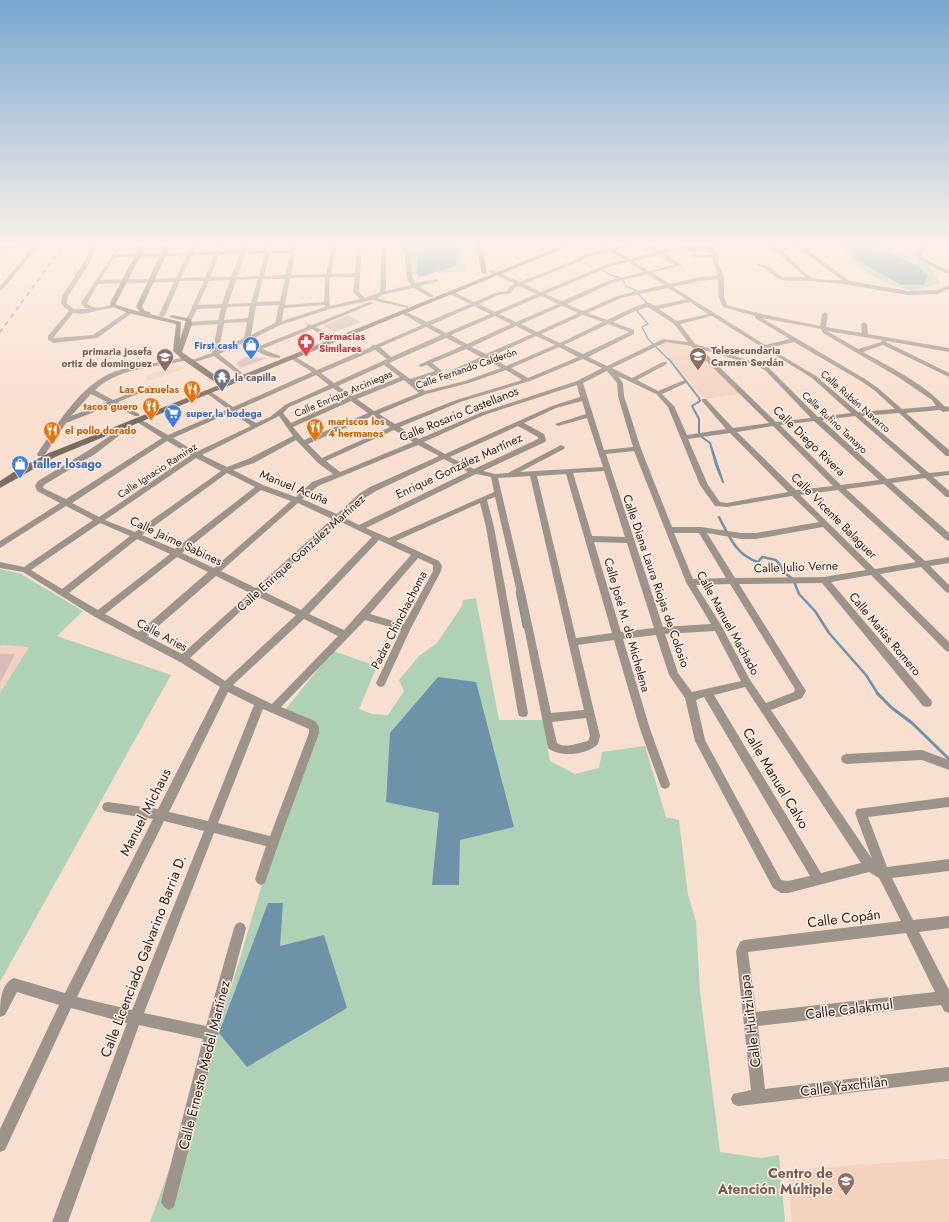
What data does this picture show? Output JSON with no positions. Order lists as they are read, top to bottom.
{
  "streets": {
    "street": [
      "Calle Fernando Calderón",
      "Calle Enrique Arciniegas",
      "Calle Rubén Navarro",
      "Calle Rosario Castellanos",
      "Calle Rufino Tamayo",
      "Calle Diego Rivera",
      "Enrique González Martínez",
      "Calle Ignacio Ramírez",
      "Manuel Acuña",
      "Calle Vicente Balaguer",
      "Calle Jaime Sabines",
      "Calle Enrique González Martínez",
      "Calle Julio Verne",
      "Calle Diana Laura Riojas de Colosio",
      "Padre Chinchachoma",
      "Calle Manuel Machado",
      "Calle José M. de Michelena",
      "Calle Matías Romero",
      "Calle Aries",
      "Calle Manuel Calvo",
      "Manuel Michaus",
      "Calle Copán",
      "Calle Licenciado Galvarino Barria D.",
      "Calle Calakmul",
      "Calle Huitzilapa",
      "Calle Ernesto Medel Martínez",
      "Calle Yaxchilán"
    ]
  },
  "crossings": [
    ["Calle Fernando Calderón", "Calle Rubén Navarro"],
    ["Calle Fernando Calderón", "Calle Diego Rivera"],
    ["Calle Rosario Castellanos", "Calle Rufino Tamayo"],
    ["Calle Rosario Castellanos", "Calle Diego Rivera"],
    ["Calle Rosario Castellanos", "Manuel Acuña"],
    ["Calle Rosario Castellanos", "Calle Jaime Sabines"],
    ["Calle Rosario Castellanos", "Calle Diana Laura Riojas de Colosio"],
    ["Calle Rosario Castellanos", "Calle Manuel Machado"],
    ["Calle Rosario Castellanos", "Calle Aries"],
    ["Calle Rufino Tamayo", "Calle Diego Rivera"],
    ["Calle Diego Rivera", "Calle Julio Verne"],
    ["Enrique González Martínez", "Manuel Acuña"],
    ["Enrique González Martínez", "Calle Enrique González Martínez"],
    ["Calle Ignacio Ramírez", "Manuel Acuña"],
    ["Calle Ignacio Ramírez", "Calle Jaime Sabines"],
    ["Calle Ignacio Ramírez", "Calle Aries"],
    ["Manuel Acuña", "Calle Jaime Sabines"],
    ["Manuel Acuña", "Calle Enrique González Martínez"],
    ["Manuel Acuña", "Padre Chinchachoma"],
    ["Manuel Acuña", "Manuel Michaus"],
    ["Calle Vicente Balaguer", "Calle Julio Verne"],
    ["Calle Jaime Sabines", "Calle Enrique González Martínez"],
    ["Calle Jaime Sabines", "Padre Chinchachoma"],
    ["Calle Jaime Sabines", "Manuel Michaus"],
    ["Calle Enrique González Martínez", "Calle Diana Laura Riojas de Colosio"],
    ["Calle Enrique González Martínez", "Calle Aries"],
    ["Calle Julio Verne", "Calle Manuel Machado"],
    ["Calle Julio Verne", "Calle Matías Romero"],
    ["Calle Diana Laura Riojas de Colosio", "Calle Manuel Calvo"],
    ["Padre Chinchachoma", "Calle Aries"],
    ["Calle Aries", "Manuel Michaus"],
    ["Calle Aries", "Calle Licenciado Galvarino Barria D."],
    ["Calle Copán", "Calle Huitzilapa"],
    ["Calle Calakmul", "Calle Huitzilapa"],
    ["Calle Huitzilapa", "Calle Yaxchilán"]
  ],
  "places": {
    "pharmacy": ["Farmacias Similares"],
    "shop": ["First cash", "taller losago"],
    "school or university": ["Telesecundaria Carmen Serdán", "primaria josefa ortiz de dominguez", "Centro de Atención Múltiple"],
    "temple": ["la capilla"],
    "restaurant": [
      "Las Cazuelas",
      "tacos guero",
      "mariscos los 4 hermanos",
      "el pollo dorado"
    ],
    "supermarket": ["super la bodega"]
  }
}
